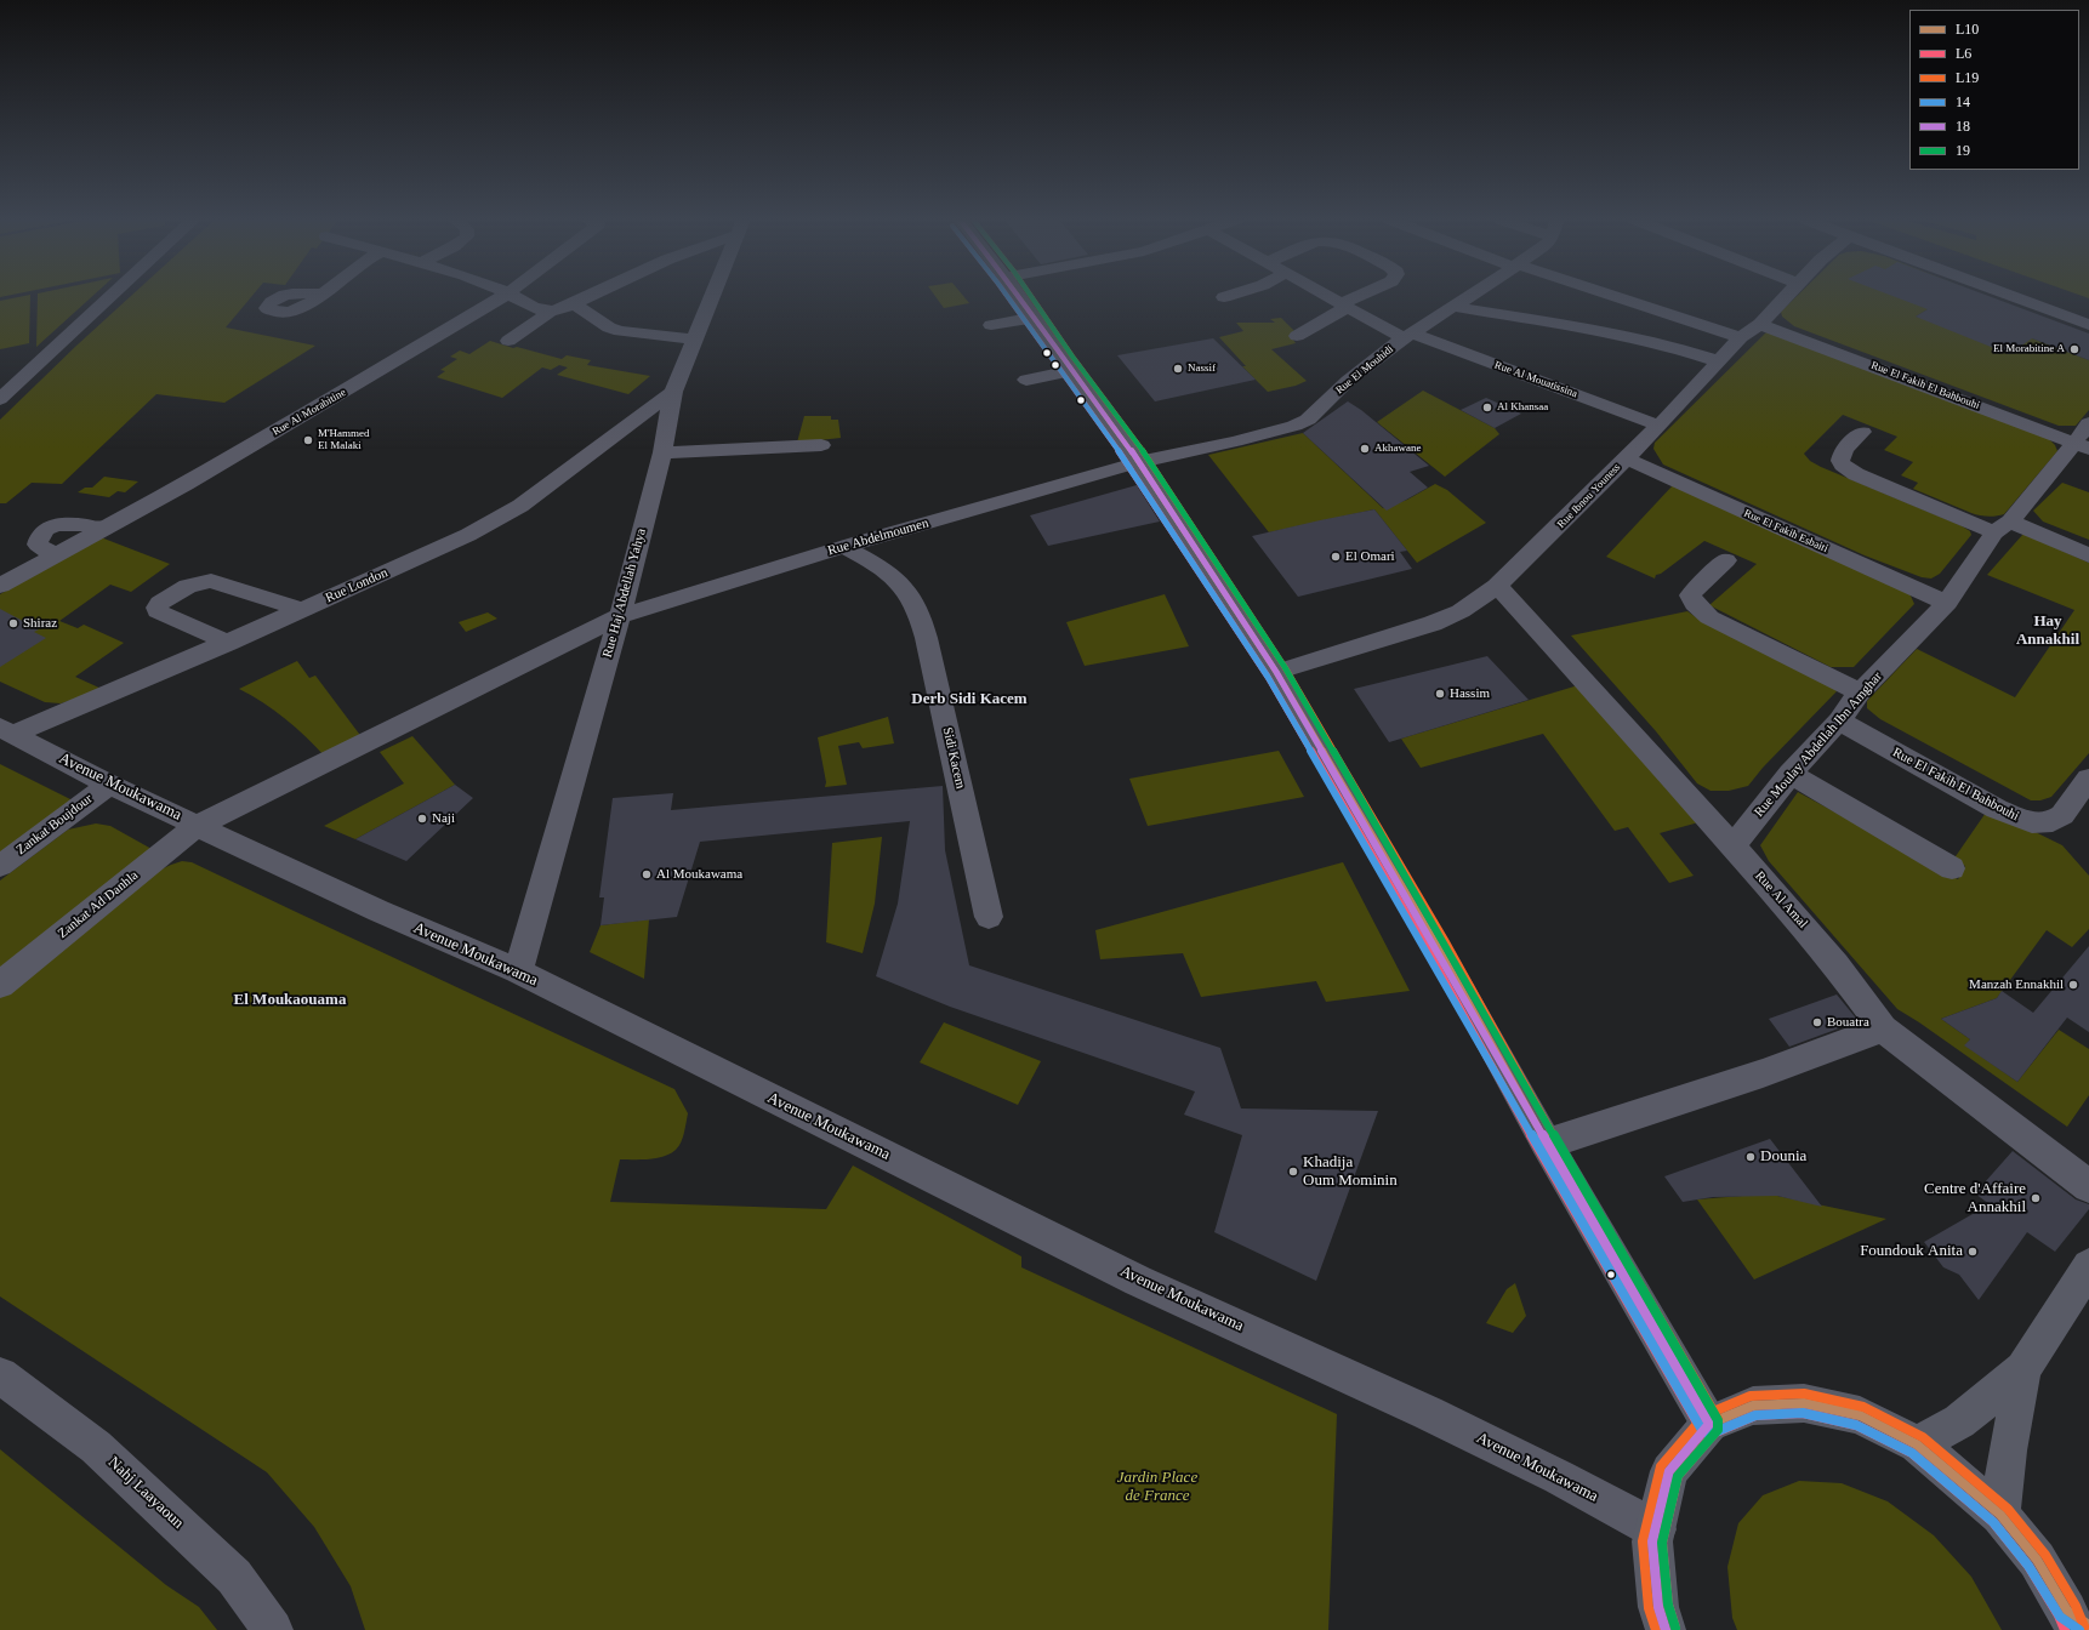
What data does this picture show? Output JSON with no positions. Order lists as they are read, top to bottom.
{
  "streets": {
    "street": [
      "Rue El Mouhidi",
      "Rue Al Mouatissina",
      "Rue El Fakih El Bahbouhi",
      "Rue Al Morabitine",
      "Rue Ibnou Youness",
      "Rue El Fakih Esbaiti",
      "Rue Abdelmoumen",
      "Rue London",
      "Rue Haj Abdellah Yahya",
      "Rue Moulay Abdellah Ibn Amghar",
      "Sidi Kacem",
      "Avenue Moukawama",
      "Zankat Boujdour",
      "Rue Al Amal",
      "Zankat Ad Danhla",
      "Nahj Laayaoun"
    ]
  },
  "crossings": [
    ["Rue El Mouhidi", "Rue Al Mouatissina"],
    ["Rue El Mouhidi", "Rue Abdelmoumen"],
    ["Rue Al Mouatissina", "Rue Ibnou Youness"],
    ["Rue El Fakih El Bahbouhi", "Rue Ibnou Youness"],
    ["Rue El Fakih El Bahbouhi", "Rue Moulay Abdellah Ibn Amghar"],
    ["Rue Ibnou Youness", "Rue El Fakih Esbaiti"],
    ["Rue Ibnou Youness", "Rue Al Amal"],
    ["Rue El Fakih Esbaiti", "Rue Moulay Abdellah Ibn Amghar"],
    ["Rue Abdelmoumen", "Rue Haj Abdellah Yahya"],
    ["Rue Abdelmoumen", "Sidi Kacem"],
    ["Rue Abdelmoumen", "Avenue Moukawama"],
    ["Rue Abdelmoumen", "Zankat Ad Danhla"],
    ["Rue London", "Rue Haj Abdellah Yahya"],
    ["Rue London", "Avenue Moukawama"],
    ["Rue Haj Abdellah Yahya", "Avenue Moukawama"],
    ["Rue Moulay Abdellah Ibn Amghar", "Rue Al Amal"],
    ["Avenue Moukawama", "Zankat Boujdour"],
    ["Avenue Moukawama", "Zankat Ad Danhla"]
  ],
  "districts": ["Hay Annakhil", "Derb Sidi Kacem", "El Moukaouama"],
  "parks": ["Jardin Place de France"],
  "places": [
    "El Morabitine A",
    "Nassif",
    "Al Khansaa",
    "M'Hammed El Malaki",
    "Akhawane",
    "El Omari",
    "Shiraz",
    "Hassim",
    "Naji",
    "Al Moukawama",
    "Manzah Ennakhil",
    "Bouatra",
    "Dounia",
    "Khadija Oum Mominin",
    "Centre d'Affaire Annakhil",
    "Foundouk Anita"
  ],
  "lines": [
    "transit line L10",
    "transit line L6",
    "transit line L19",
    "transit line 14",
    "transit line 18",
    "transit line 19"
  ],
  "legend": [
    "L10",
    "L6",
    "L19",
    "14",
    "18",
    "19"
  ]
}
